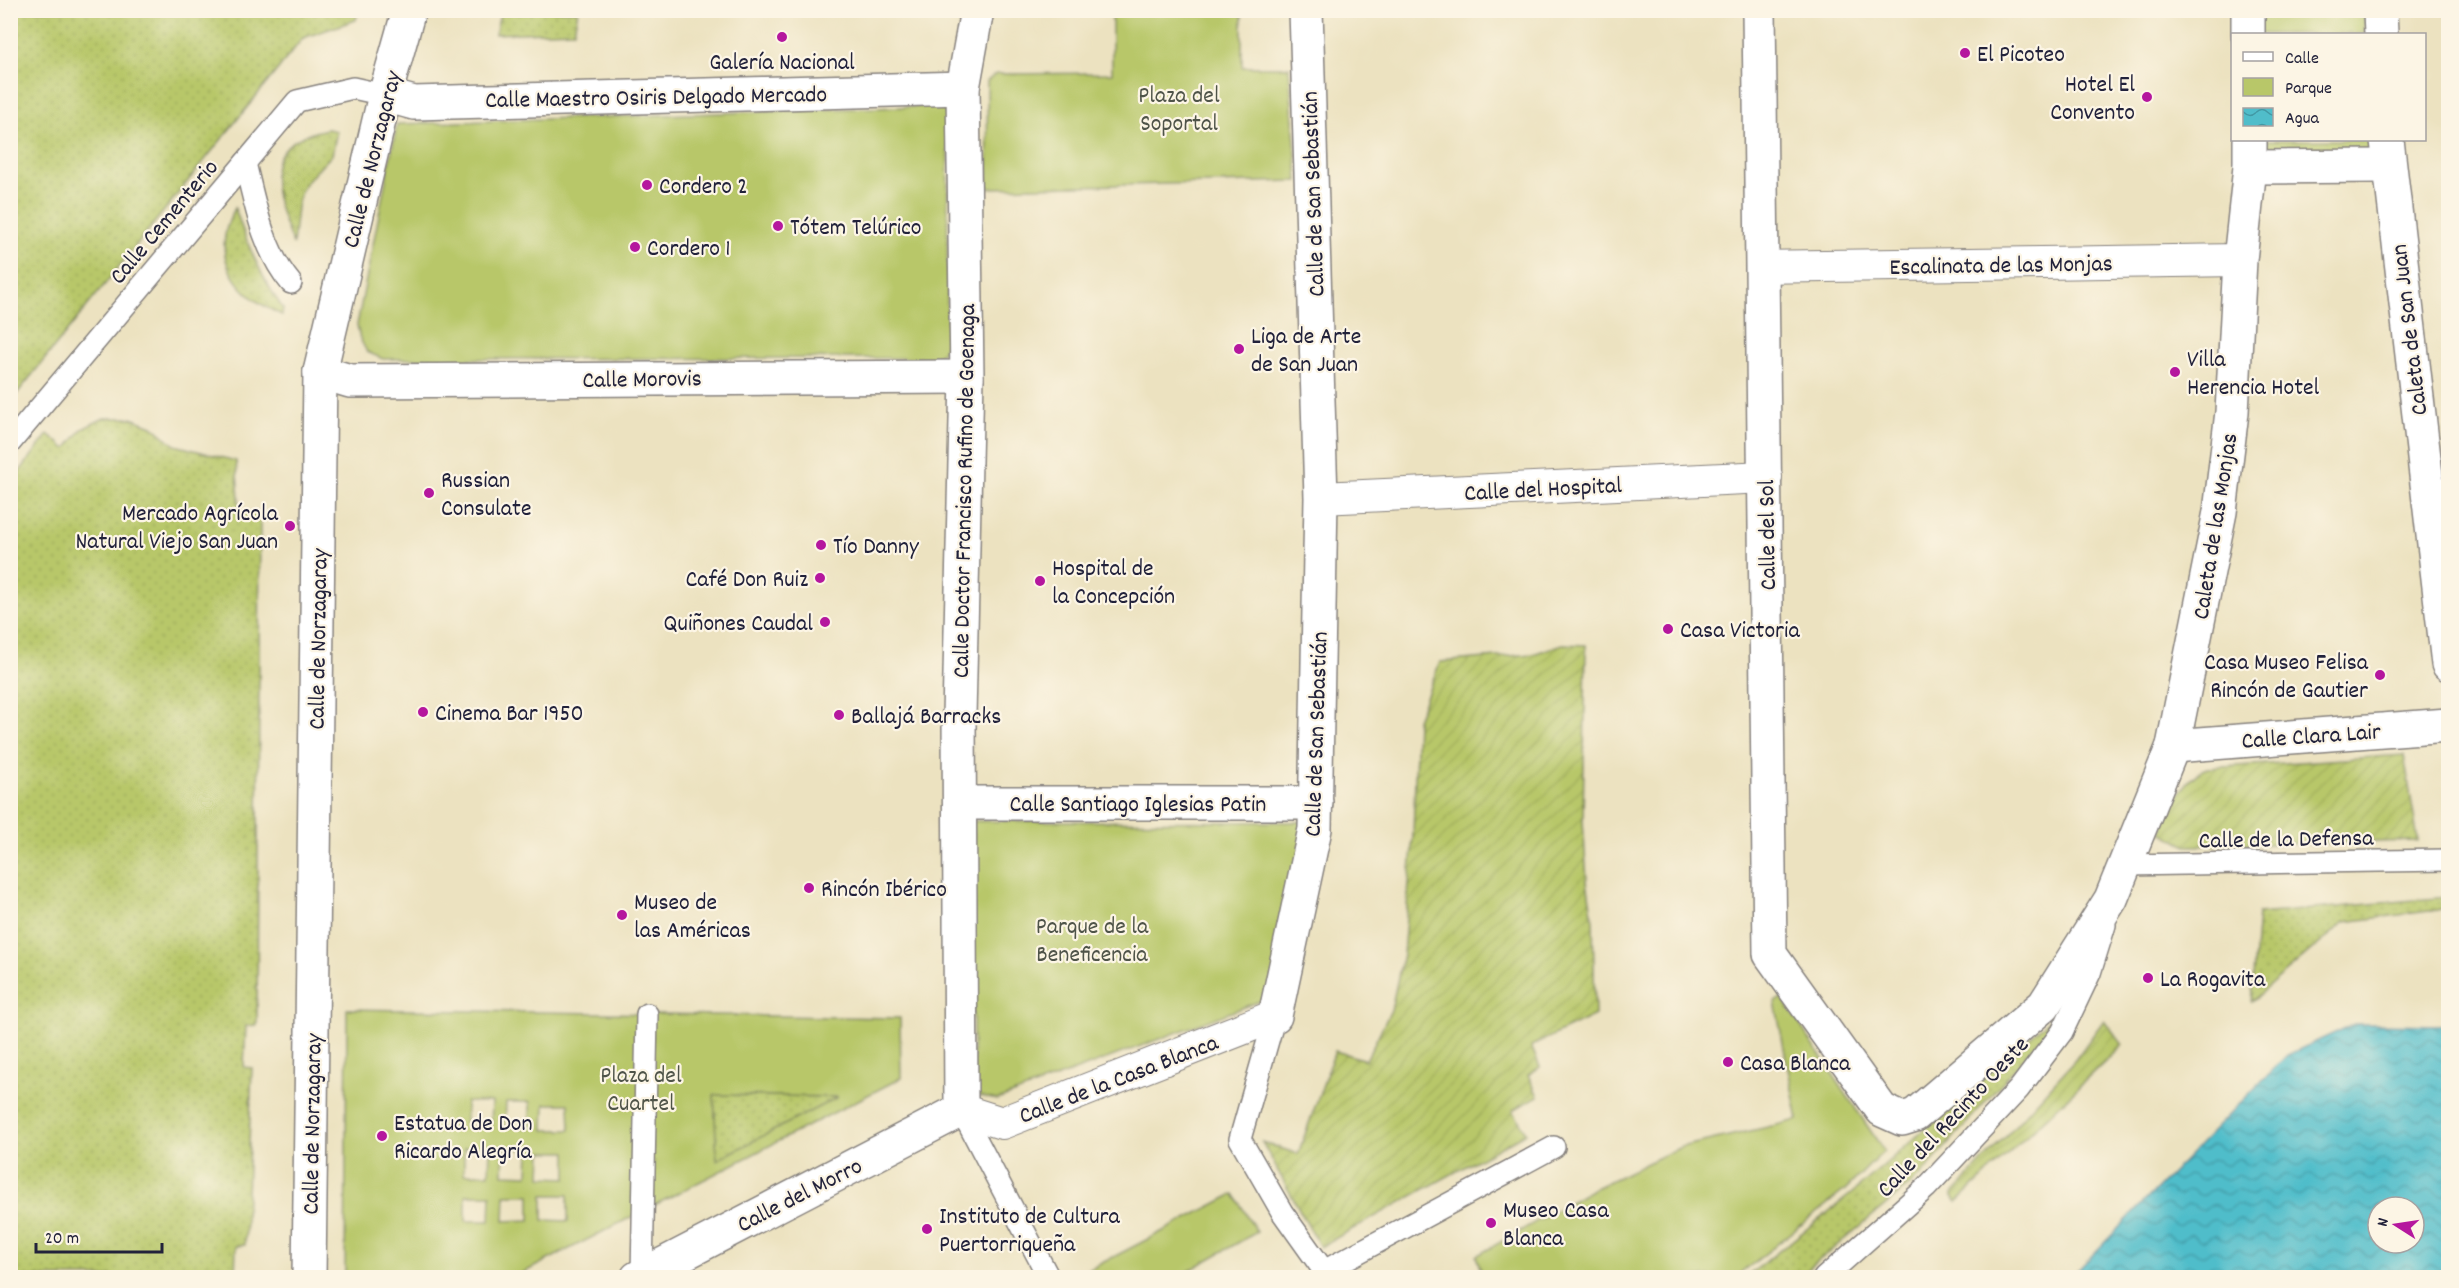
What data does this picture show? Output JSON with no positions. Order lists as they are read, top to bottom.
{
  "streets": {
    "street": [
      "Calle Maestro Osiris Delgado Mercado",
      "Calle de Norzagaray",
      "Calle de San Sebastián",
      "Escalinata de las Monjas",
      "Caleta de San Juan",
      "Calle Morovis",
      "Calle del Hospital",
      "Calle Doctor Francisco Rufino de Goenaga",
      "Caleta de las Monjas",
      "Calle del Sol",
      "Calle Clara Lair",
      "Calle Santiago Iglesias Patin",
      "Calle de la Casa Blanca",
      "Calle del Morro"
    ],
    "lane": ["Calle Cementerio", "Calle de la Defensa", "Calle del Recinto Oeste"]
  },
  "crossings": [
    ["Calle Maestro Osiris Delgado Mercado", "Calle de Norzagaray"],
    ["Calle Maestro Osiris Delgado Mercado", "Calle Cementerio"],
    ["Calle Maestro Osiris Delgado Mercado", "Calle Doctor Francisco Rufino de Goenaga"],
    ["Calle de Norzagaray", "Calle Cementerio"],
    ["Calle de Norzagaray", "Calle Morovis"],
    ["Calle de San Sebastián", "Calle del Hospital"],
    ["Calle de San Sebastián", "Calle Santiago Iglesias Patin"],
    ["Calle de San Sebastián", "Calle de la Casa Blanca"],
    ["Escalinata de las Monjas", "Caleta de las Monjas"],
    ["Escalinata de las Monjas", "Calle del Sol"],
    ["Calle Morovis", "Calle Doctor Francisco Rufino de Goenaga"],
    ["Calle del Hospital", "Calle del Sol"],
    ["Calle Doctor Francisco Rufino de Goenaga", "Calle Santiago Iglesias Patin"],
    ["Calle Doctor Francisco Rufino de Goenaga", "Calle de la Casa Blanca"],
    ["Calle Doctor Francisco Rufino de Goenaga", "Calle del Morro"],
    ["Caleta de las Monjas", "Calle del Sol"],
    ["Caleta de las Monjas", "Calle Clara Lair"],
    ["Caleta de las Monjas", "Calle de la Defensa"],
    ["Caleta de las Monjas", "Calle del Recinto Oeste"],
    ["Calle de la Casa Blanca", "Calle del Morro"]
  ],
  "parks": ["Plaza del Soportal", "Parque de la Beneficencia", "Plaza del Cuartel"],
  "places": [
    "Galería Nacional",
    "El Picoteo",
    "Hotel El Convento",
    "Cordero 2",
    "Tótem Telúrico",
    "Cordero 1",
    "Liga de Arte de San Juan",
    "Villa Herencia Hotel",
    "Russian Consulate",
    "Mercado Agrícola Natural Viejo San Juan",
    "Tío Danny",
    "Café Don Ruiz",
    "Hospital de la Concepción",
    "Quiñones Caudal",
    "Casa Victoria",
    "Casa Museo Felisa Rincón de Gautier",
    "Cinema Bar 1950",
    "Ballajá Barracks",
    "Rincón Ibérico",
    "Museo de las Américas",
    "La Rogavita",
    "Casa Blanca",
    "Estatua de Don Ricardo Alegría",
    "Museo Casa Blanca",
    "Instituto de Cultura Puertorriqueña"
  ],
  "legend": ["Calle", "Parque", "Agua"],
  "scale_bar": "20 m",
  "north": "left"
}
